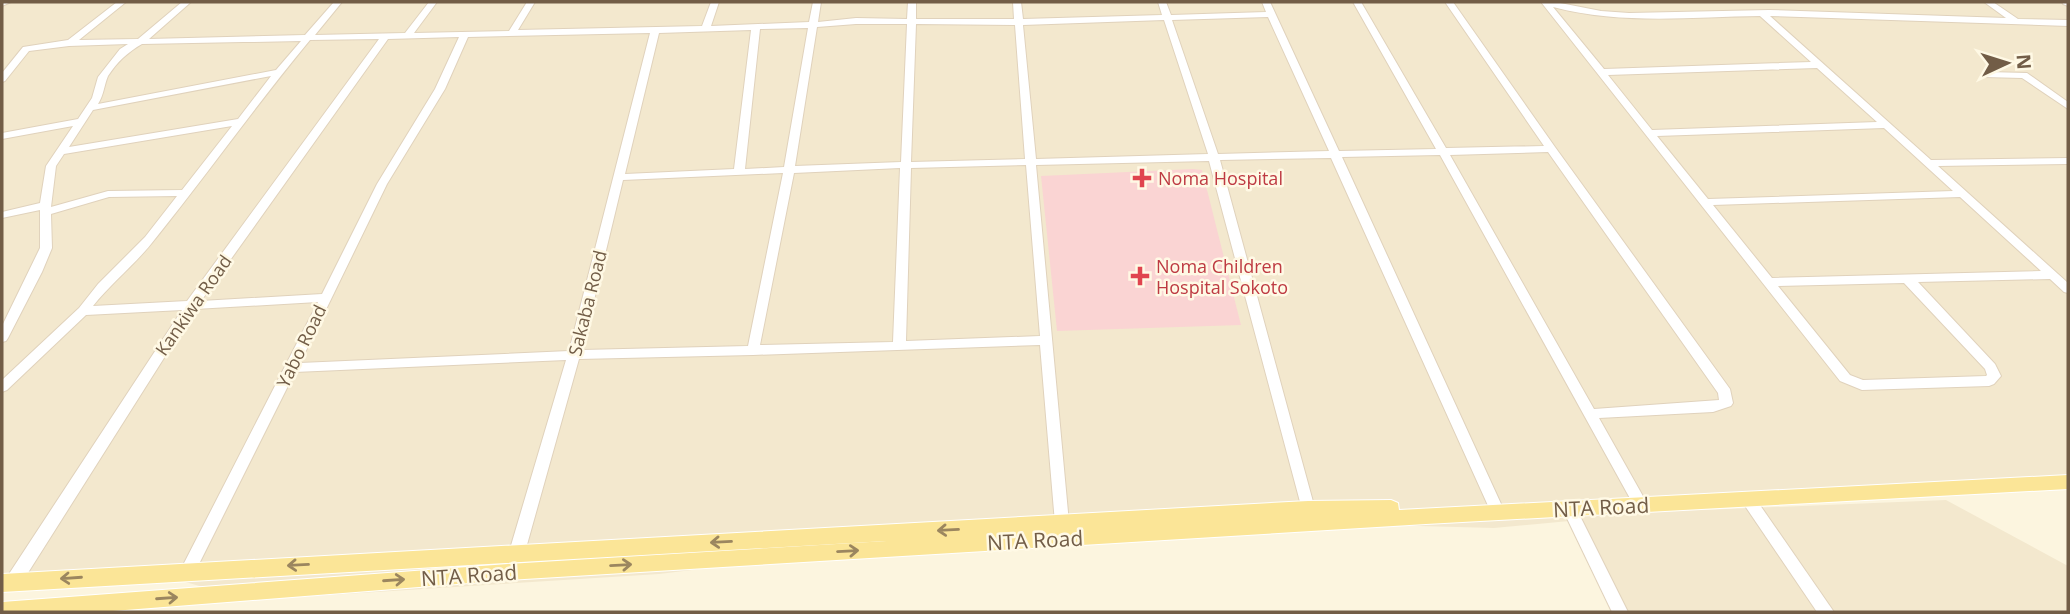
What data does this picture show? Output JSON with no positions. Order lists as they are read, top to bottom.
{
  "streets": {
    "main road": ["NTA Road"],
    "street": ["Sakaba Road", "Kankiwa Road", "Yabo Road"]
  },
  "crossings": [
    ["Sakaba Road", "NTA Road"],
    ["Kankiwa Road", "Yabo Road"],
    ["Kankiwa Road", "NTA Road"],
    ["Yabo Road", "NTA Road"]
  ],
  "places": {
    "health": ["Noma Hospital", "Noma Children Hospital Sokoto"]
  },
  "north": "right"
}
